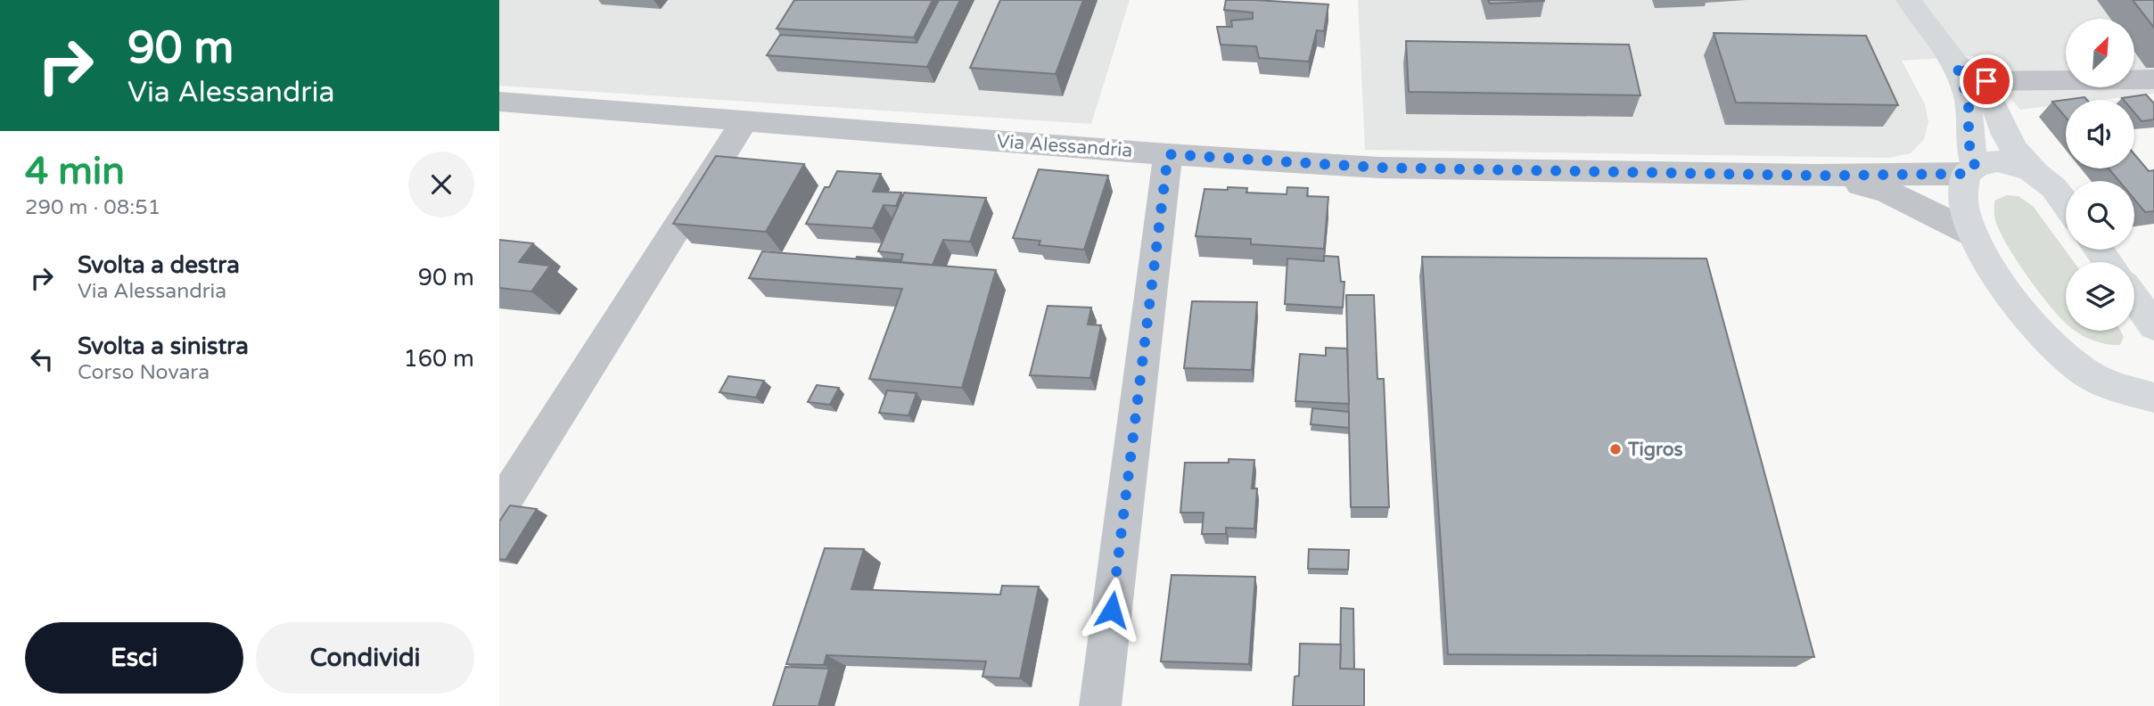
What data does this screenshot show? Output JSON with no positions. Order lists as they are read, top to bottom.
{
  "streets": {
    "street": ["Via Alessandria"]
  },
  "places": ["Tigros"],
  "north": "top right",
  "page": {
    "turn": ["90 m", "Via Alessandria"],
    "heading": ["4 min", "290 m · 08:51"],
    "list": [
      {
        "name": "Svolta a destra",
        "note": "Via Alessandria",
        "value": "90 m"
      },
      {
        "name": "Svolta a sinistra",
        "note": "Corso Novara",
        "value": "160 m"
      }
    ],
    "buttons": ["Esci", "Condividi"]
  }
}
